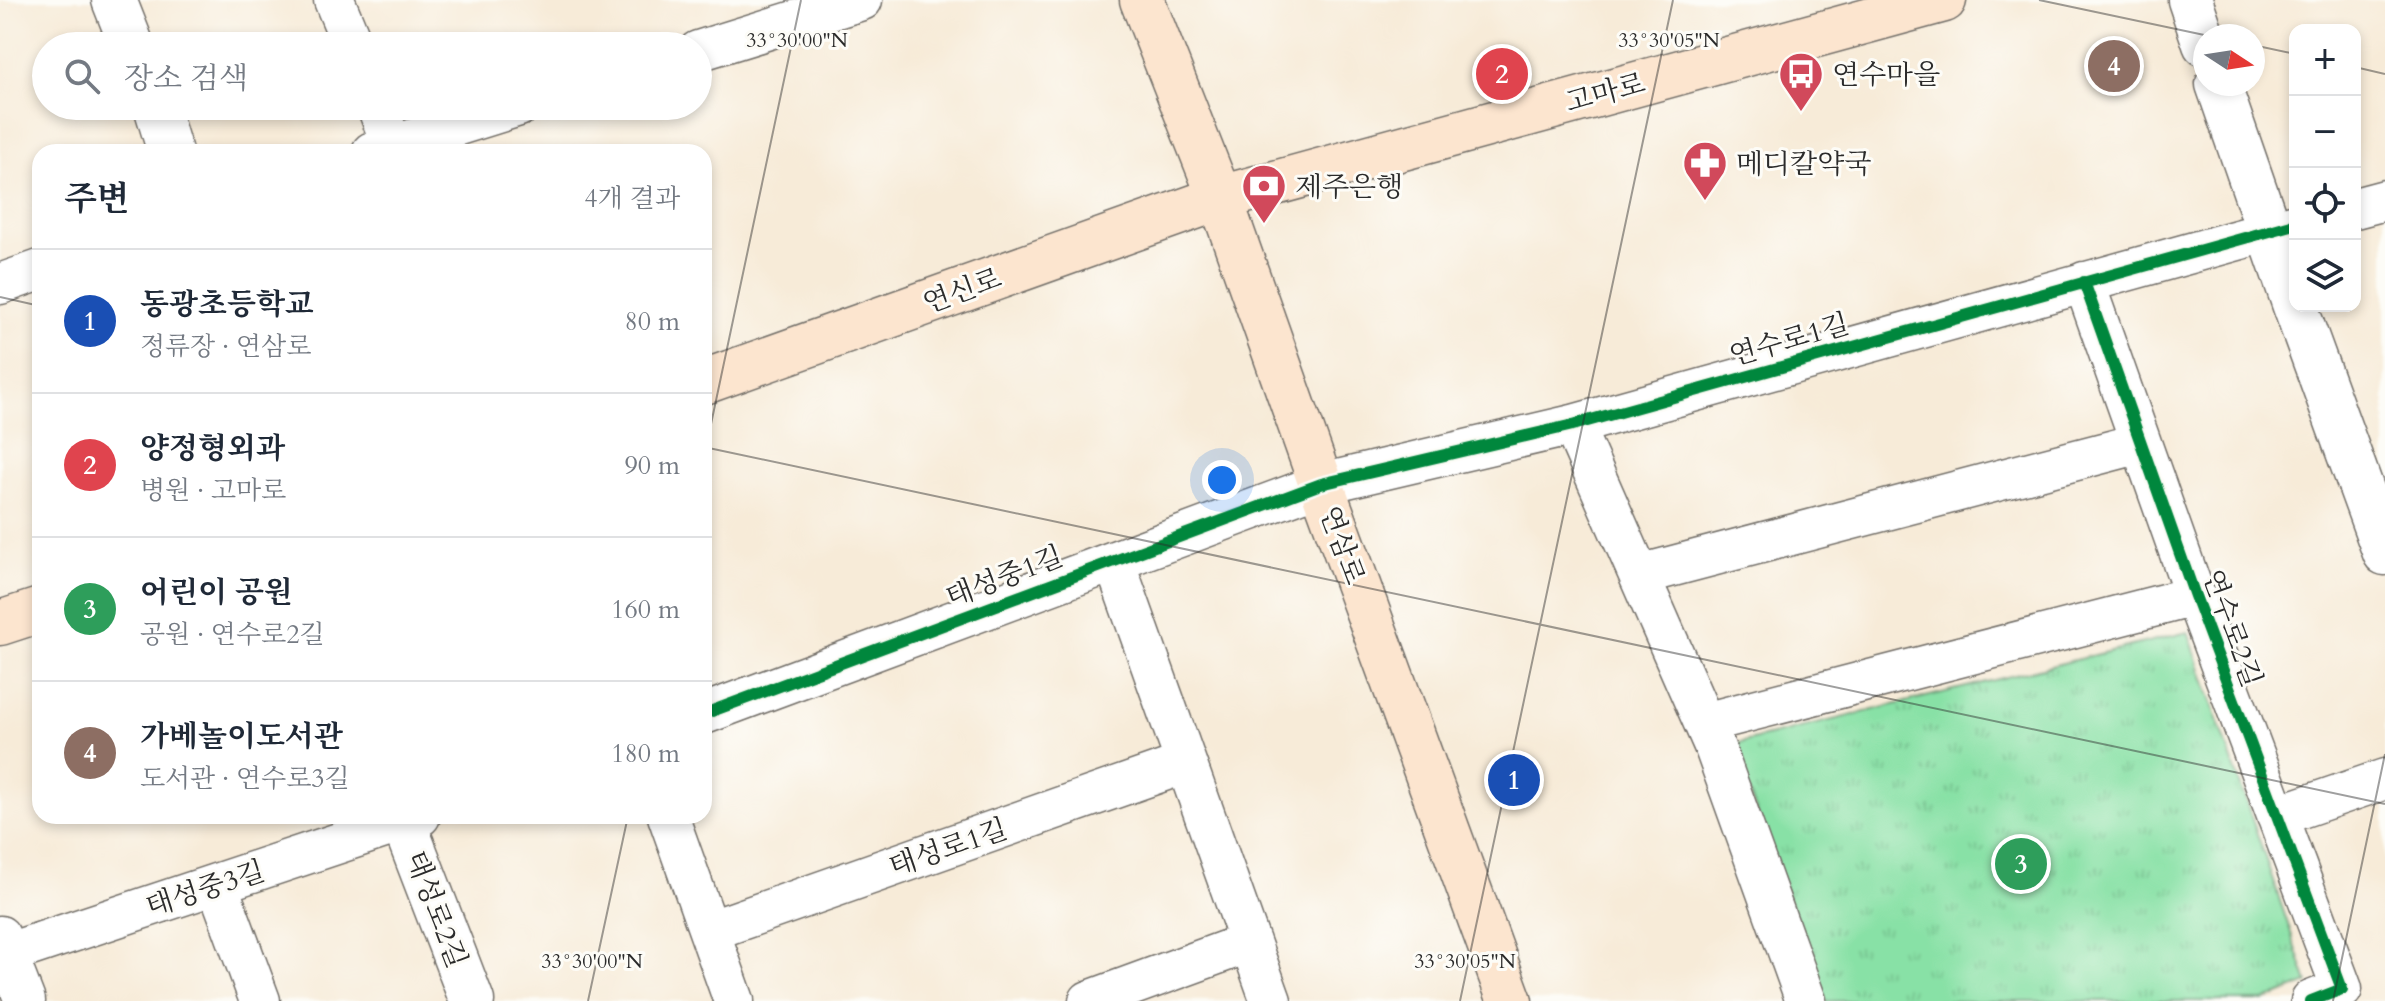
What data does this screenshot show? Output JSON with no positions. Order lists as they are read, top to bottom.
{
  "streets": {
    "main road": ["고마로", "연신로", "연삼로"],
    "street": [
      "연수로1길",
      "태성중1길",
      "연수로2길",
      "태성로1길",
      "태성중3길",
      "태성로2길"
    ]
  },
  "crossings": [
    ["고마로", "연신로"],
    ["고마로", "연삼로"],
    ["연신로", "연삼로"],
    ["연수로1길", "연삼로"],
    ["연수로1길", "태성중1길"],
    ["연수로1길", "연수로2길"],
    ["연삼로", "태성중1길"]
  ],
  "places": {
    "bus stop": ["연수마을"],
    "pharmacy": ["메디칼약국"],
    "bank": ["제주은행"]
  },
  "north": "right",
  "page": {
    "map_buttons": ["+", "−"],
    "search": "장소 검색",
    "pins": [
      "4",
      "2",
      "1",
      "3"
    ],
    "heading": ["주변", "4개 결과"],
    "list": [
      {
        "mark": "1",
        "name": "동광초등학교",
        "note": "정류장 · 연삼로",
        "value": "80 m"
      },
      {
        "mark": "2",
        "name": "양정형외과",
        "note": "병원 · 고마로",
        "value": "90 m"
      },
      {
        "mark": "3",
        "name": "어린이 공원",
        "note": "공원 · 연수로2길",
        "value": "160 m"
      },
      {
        "mark": "4",
        "name": "가베놀이도서관",
        "note": "도서관 · 연수로3길",
        "value": "180 m"
      }
    ]
  },
  "coordinates": ["33°30'00\"N", "33°30'05\"N"]
}
